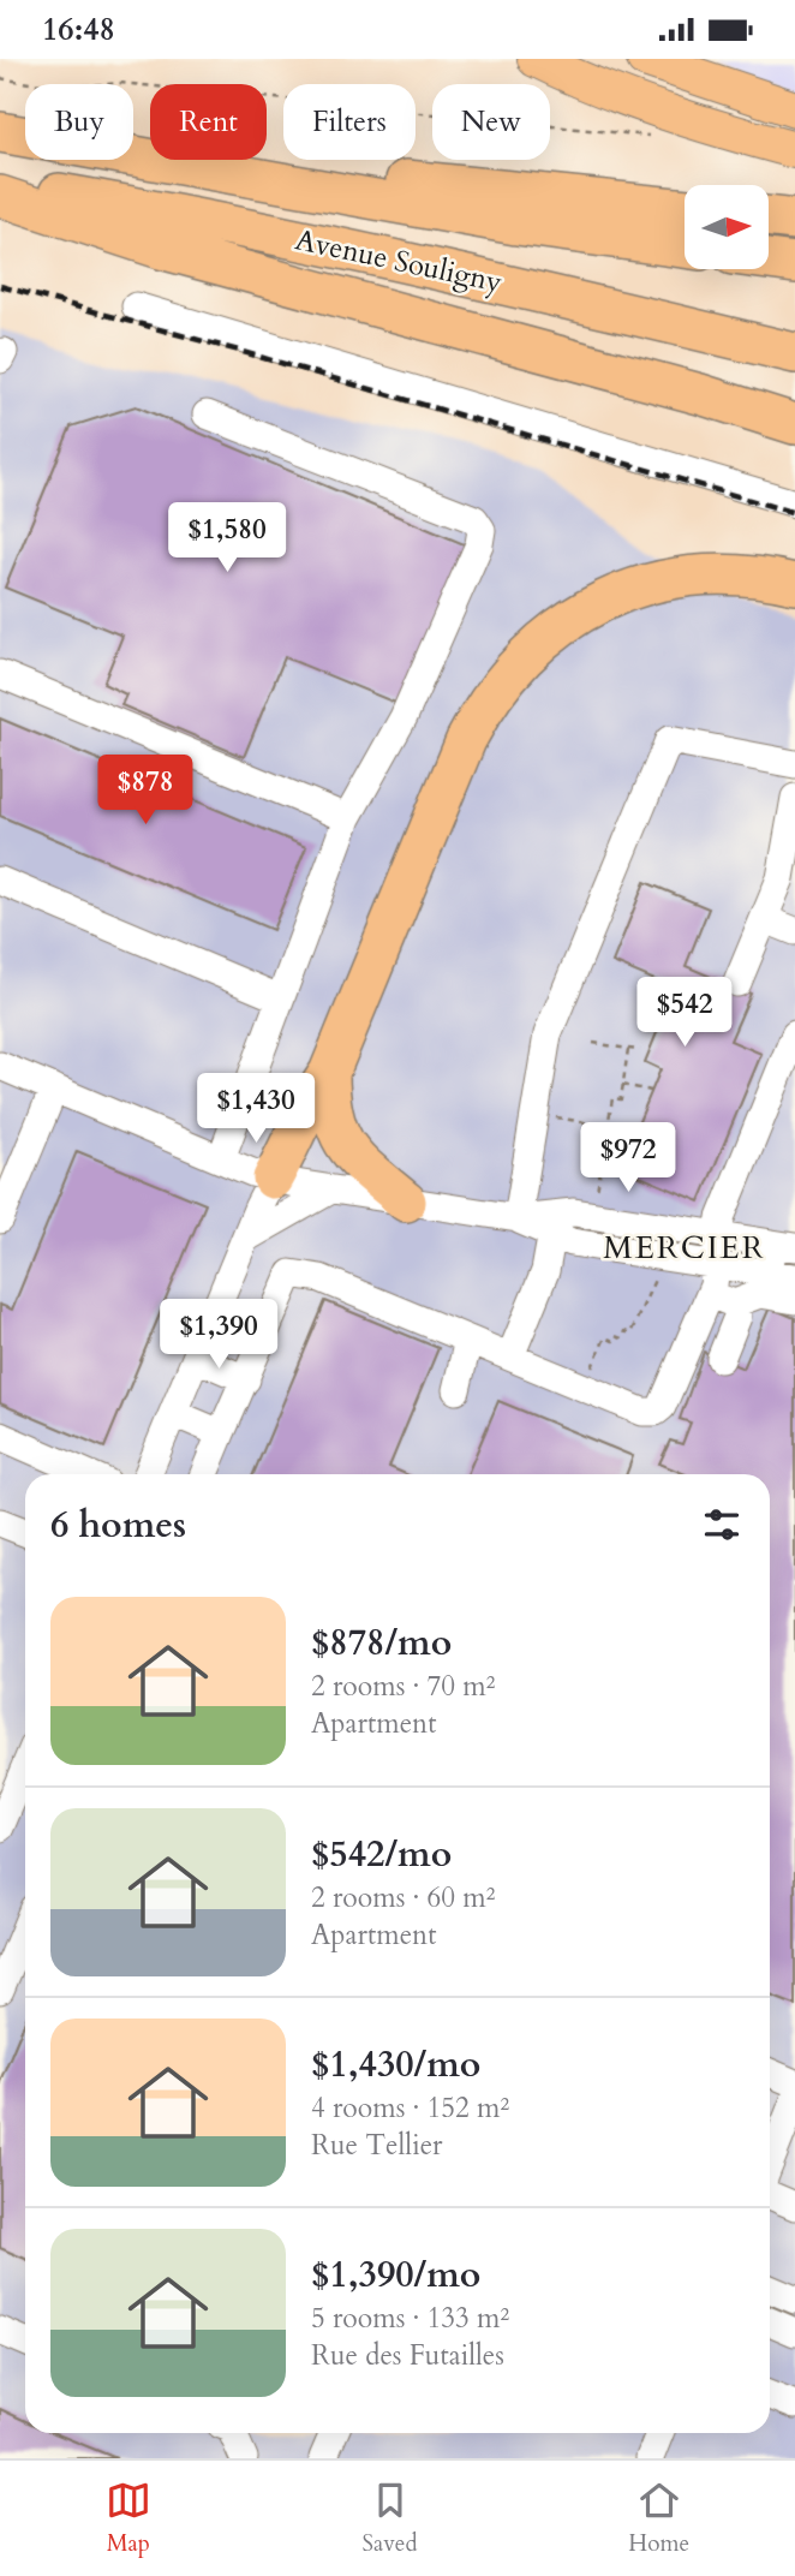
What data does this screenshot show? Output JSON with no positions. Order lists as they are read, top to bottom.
{
  "streets": {
    "highway": ["Avenue Souligny"]
  },
  "districts": ["MERCIER"],
  "north": "right",
  "page": {
    "status": "16:48",
    "chip": [
      "Buy",
      "Rent",
      "Filters",
      "New"
    ],
    "price": [
      "$1,580",
      "$878",
      "$542",
      "$1,430",
      "$972",
      "$1,390"
    ],
    "heading": "6 homes",
    "list": [
      {
        "name": "$878/mo",
        "note": "2 rooms · 70 m² · Apartment"
      },
      {
        "name": "$542/mo",
        "note": "2 rooms · 60 m² · Apartment"
      },
      {
        "name": "$1,430/mo",
        "note": "4 rooms · 152 m² · Rue Tellier"
      },
      {
        "name": "$1,390/mo",
        "note": "5 rooms · 133 m² · Rue des Futailles"
      }
    ],
    "tabs": ["Map", "Saved", "Home"]
  }
}
